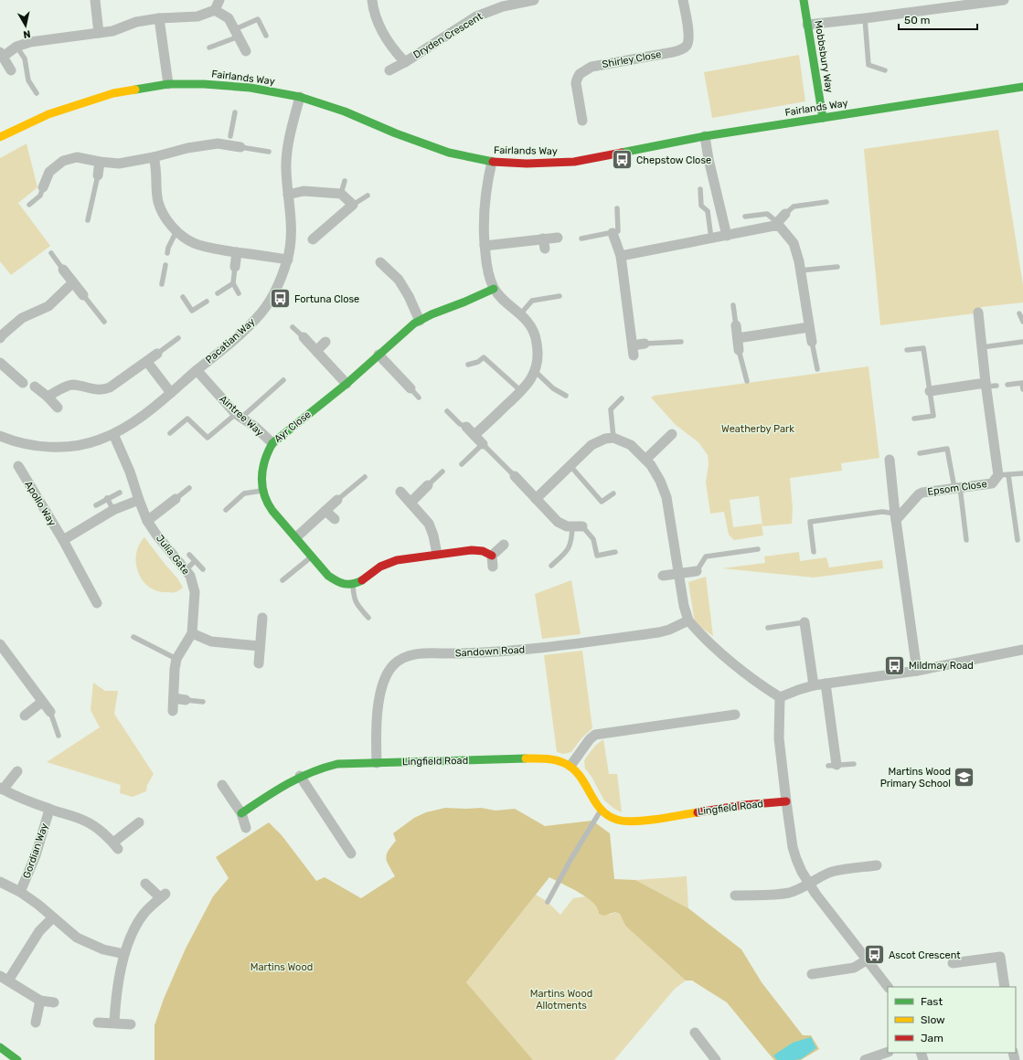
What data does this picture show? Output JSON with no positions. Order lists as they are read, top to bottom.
{
  "streets": {
    "street": [
      "Dryden Crescent",
      "Mobbsbury Way",
      "Shirley Close",
      "Fairlands Way",
      "Pacatian Way",
      "Aintree Way",
      "Ayr Close",
      "Epsom Close",
      "Apollo Way",
      "Julia Gate",
      "Sandown Road",
      "Lingfield Road",
      "Gordian Way"
    ]
  },
  "crossings": [
    ["Mobbsbury Way", "Fairlands Way"],
    ["Fairlands Way", "Pacatian Way"],
    ["Pacatian Way", "Aintree Way"],
    ["Pacatian Way", "Julia Gate"],
    ["Aintree Way", "Ayr Close"],
    ["Sandown Road", "Lingfield Road"]
  ],
  "parks": ["Weatherby Park", "Martins Wood", "Martins Wood Allotments"],
  "places": {
    "bus stop": [
      "Chepstow Close",
      "Fortuna Close",
      "Mildmay Road",
      "Ascot Crescent"
    ],
    "school or university": ["Martins Wood Primary School"]
  },
  "legend": ["Fast", "Slow", "Jam"],
  "scale_bar": "50 m",
  "north": "bottom"
}
